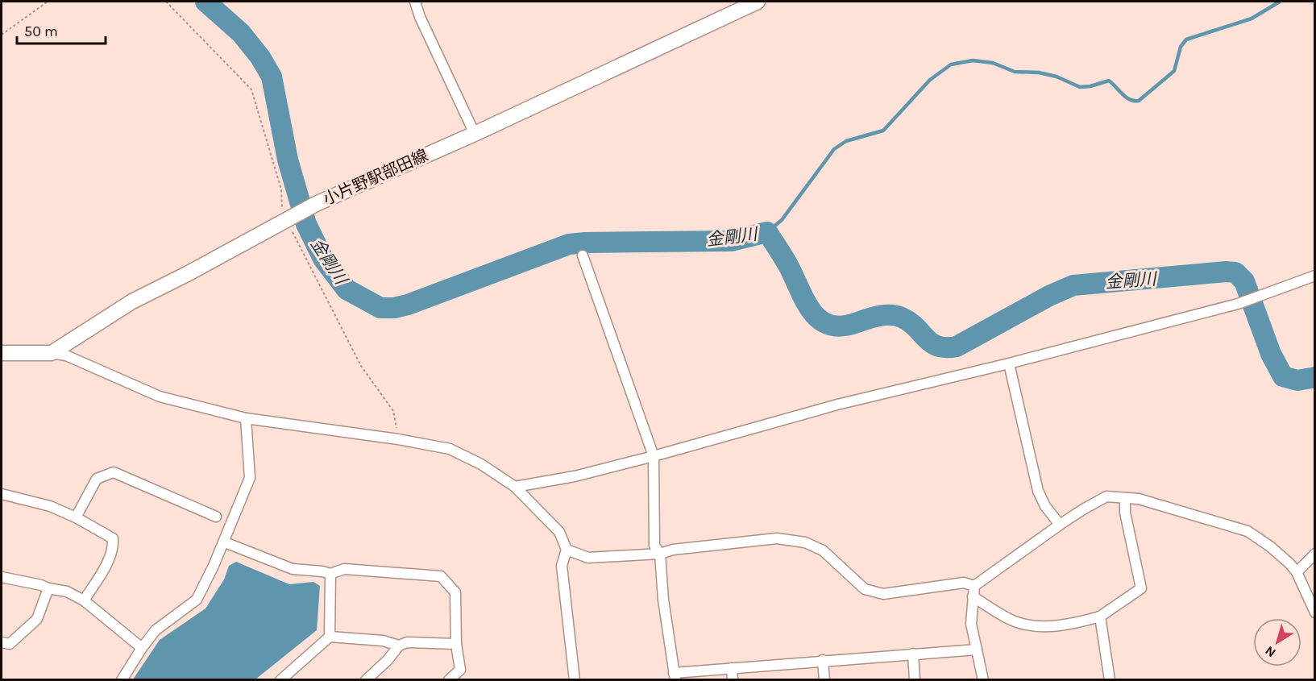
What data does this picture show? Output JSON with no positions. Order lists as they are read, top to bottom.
{
  "streets": {
    "main road": ["小片野駅部田線"]
  },
  "water": ["金剛川"],
  "scale_bar": "50 m",
  "north": "bottom left"
}
